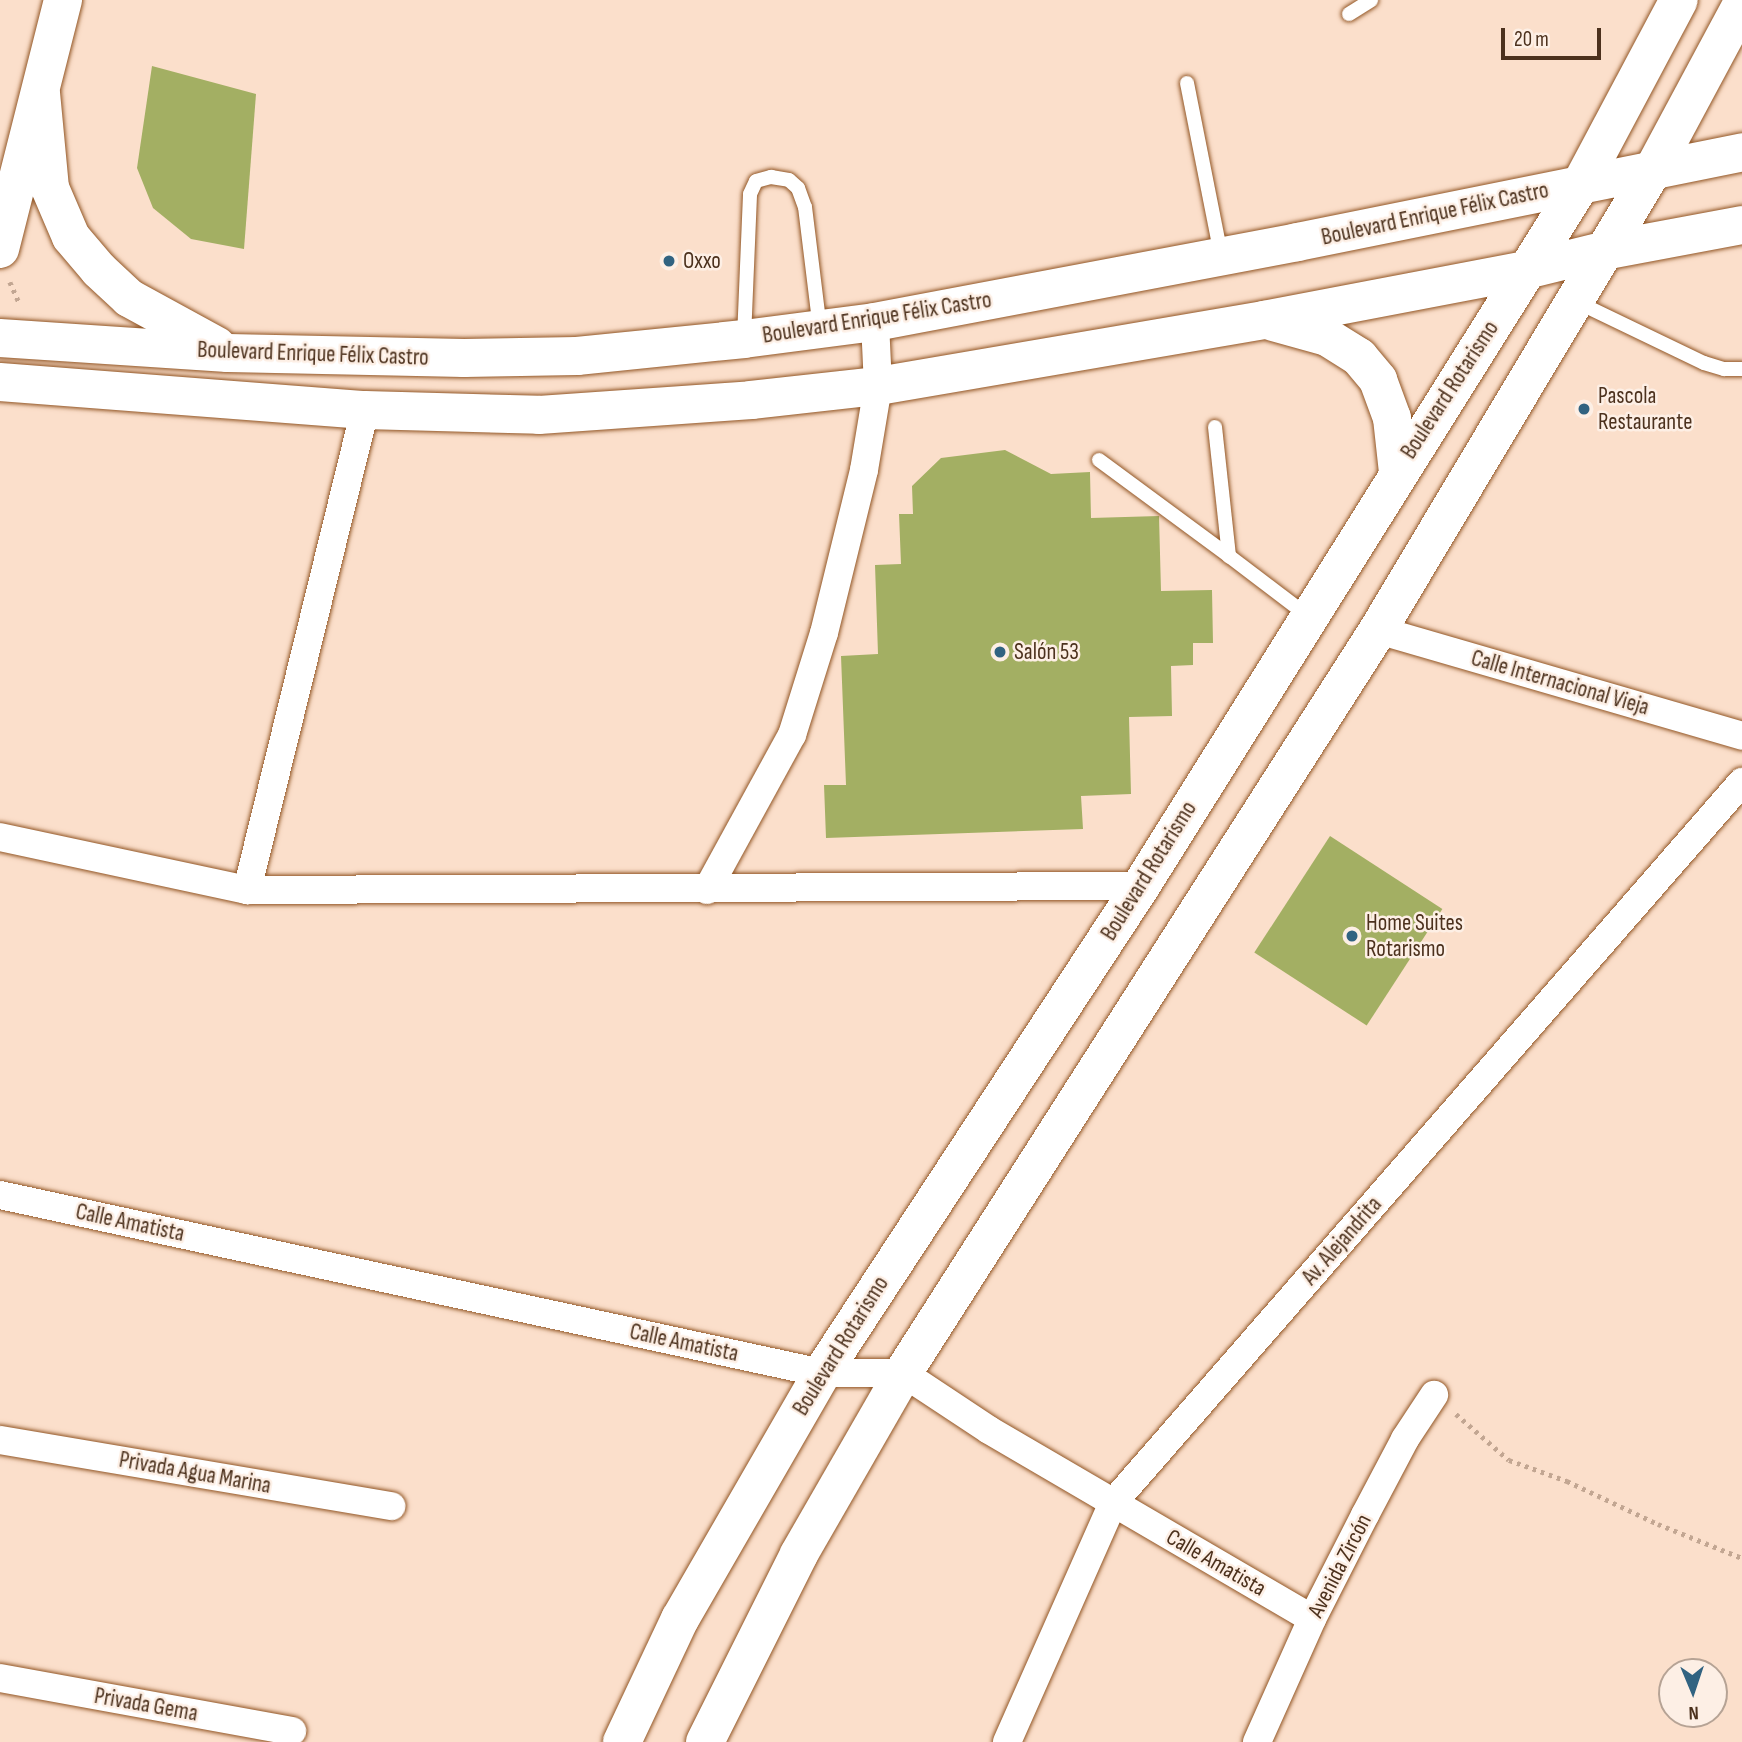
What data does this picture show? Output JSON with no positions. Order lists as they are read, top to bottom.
{
  "streets": {
    "street": [
      "Boulevard Enrique Félix Castro",
      "Boulevard Rotarismo",
      "Calle Internacional Vieja",
      "Calle Amatista",
      "Av. Alejandrita",
      "Privada Agua Marina",
      "Avenida Zircón",
      "Privada Gema"
    ]
  },
  "crossings": [
    ["Boulevard Enrique Félix Castro", "Boulevard Rotarismo"],
    ["Boulevard Rotarismo", "Calle Amatista"],
    ["Calle Amatista", "Av. Alejandrita"],
    ["Calle Amatista", "Avenida Zircón"]
  ],
  "places": [
    "Oxxo",
    "Pascola Restaurante",
    "Salón 53",
    "Home Suites Rotarismo"
  ],
  "scale_bar": "20 m",
  "north": "bottom"
}
